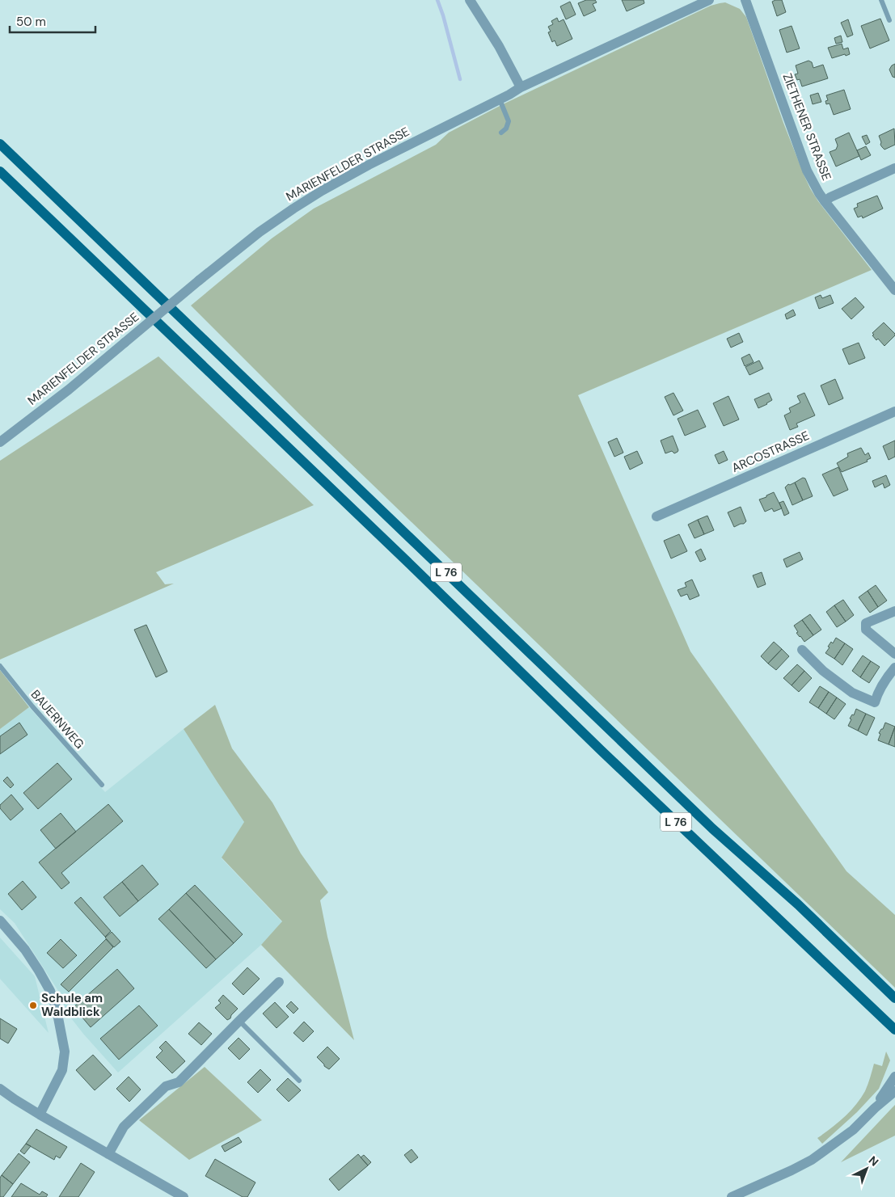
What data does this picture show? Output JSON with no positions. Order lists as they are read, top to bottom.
{
  "streets": {
    "main road": ["L 76"],
    "street": ["ZIETHENER STRASSE", "MARIENFELDER STRASSE", "ARCOSTRASSE"],
    "lane": ["BAUERNWEG"]
  },
  "places": ["Schule am Waldblick"],
  "scale_bar": "50 m",
  "north": "top right"
}
